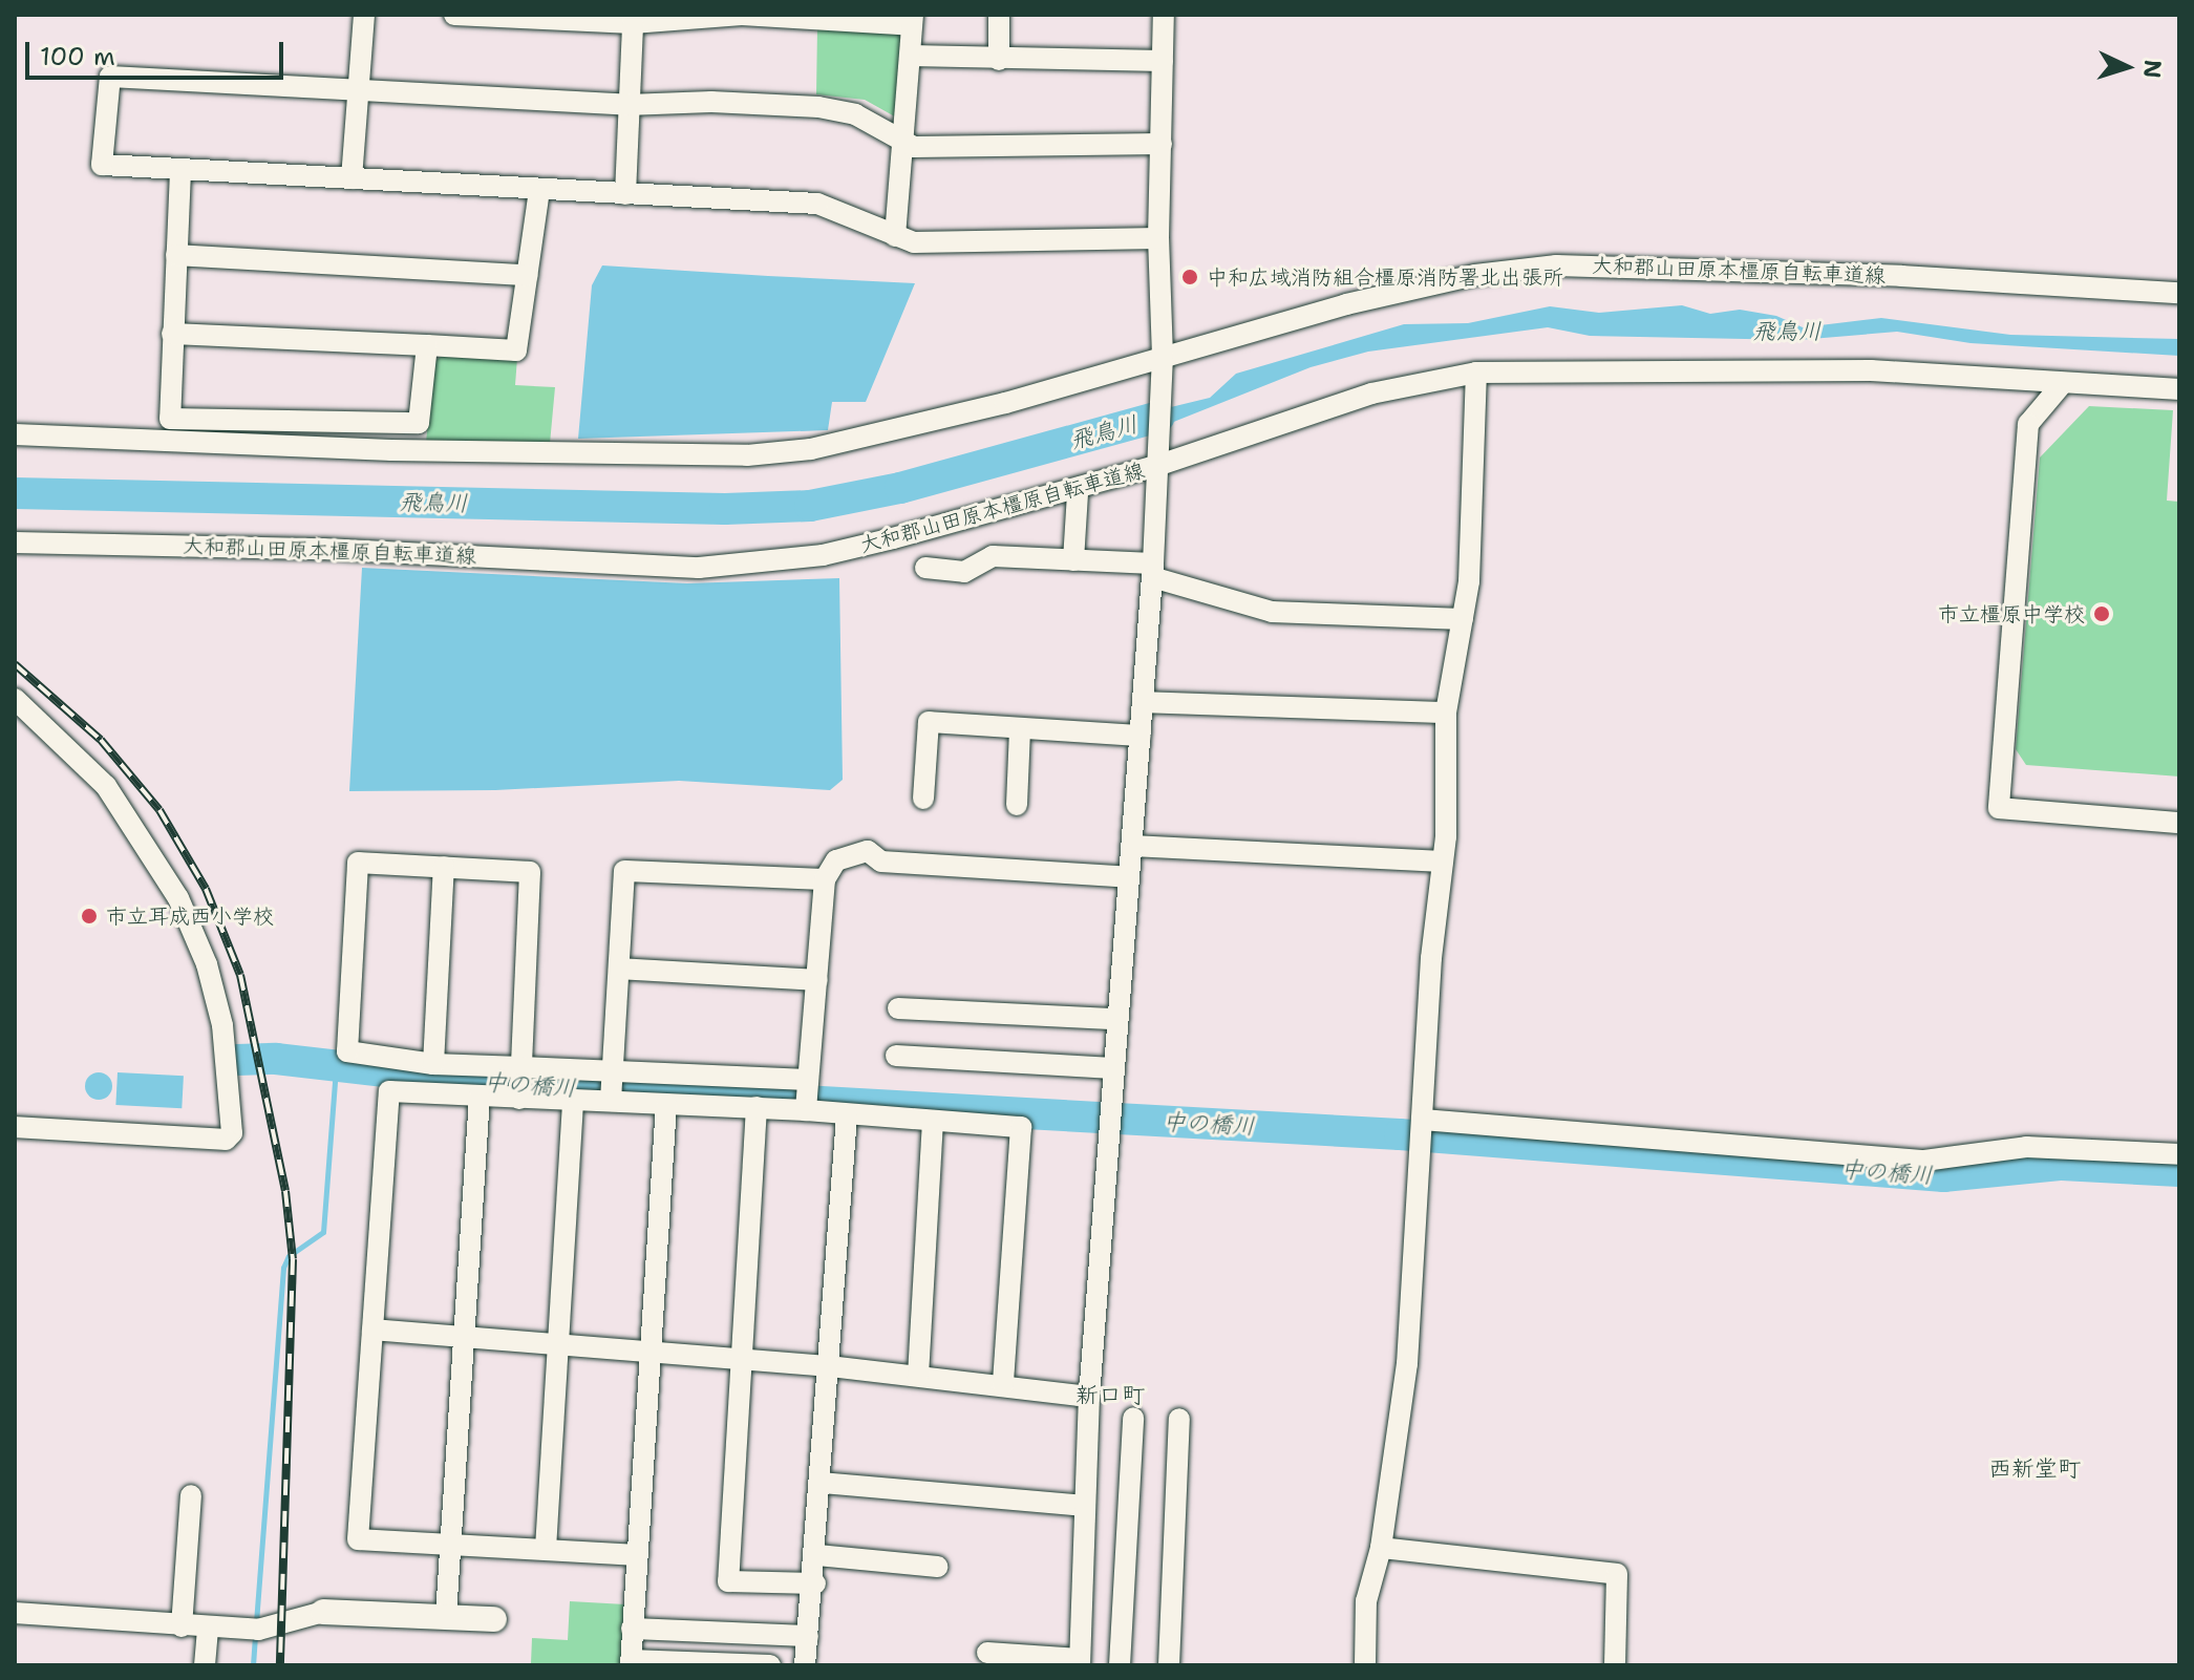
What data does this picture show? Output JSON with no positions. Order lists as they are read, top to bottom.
{
  "streets": {
    "street": ["大和郡山田原本橿原自転車道線"]
  },
  "districts": ["新口町", "西新堂町"],
  "water": ["飛鳥川", "中の橋川"],
  "places": ["中和広域消防組合橿原消防署北出張所", "市立橿原中学校", "市立耳成西小学校"],
  "scale_bar": "100 m",
  "north": "right"
}
